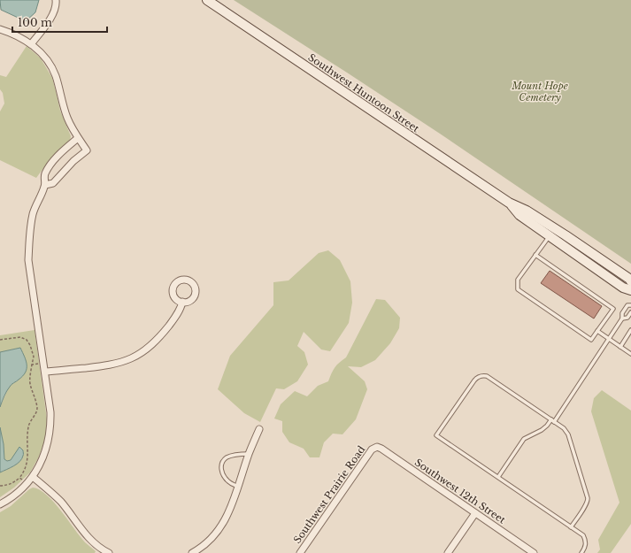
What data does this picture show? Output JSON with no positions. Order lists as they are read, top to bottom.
{
  "streets": {
    "main road": ["Southwest Huntoon Street"],
    "street": ["Southwest 12th Street", "Southwest Prairie Road"]
  },
  "crossings": [
    ["Southwest 12th Street", "Southwest Prairie Road"]
  ],
  "parks": ["Mount Hope Cemetery"],
  "scale_bar": "100 m"
}
